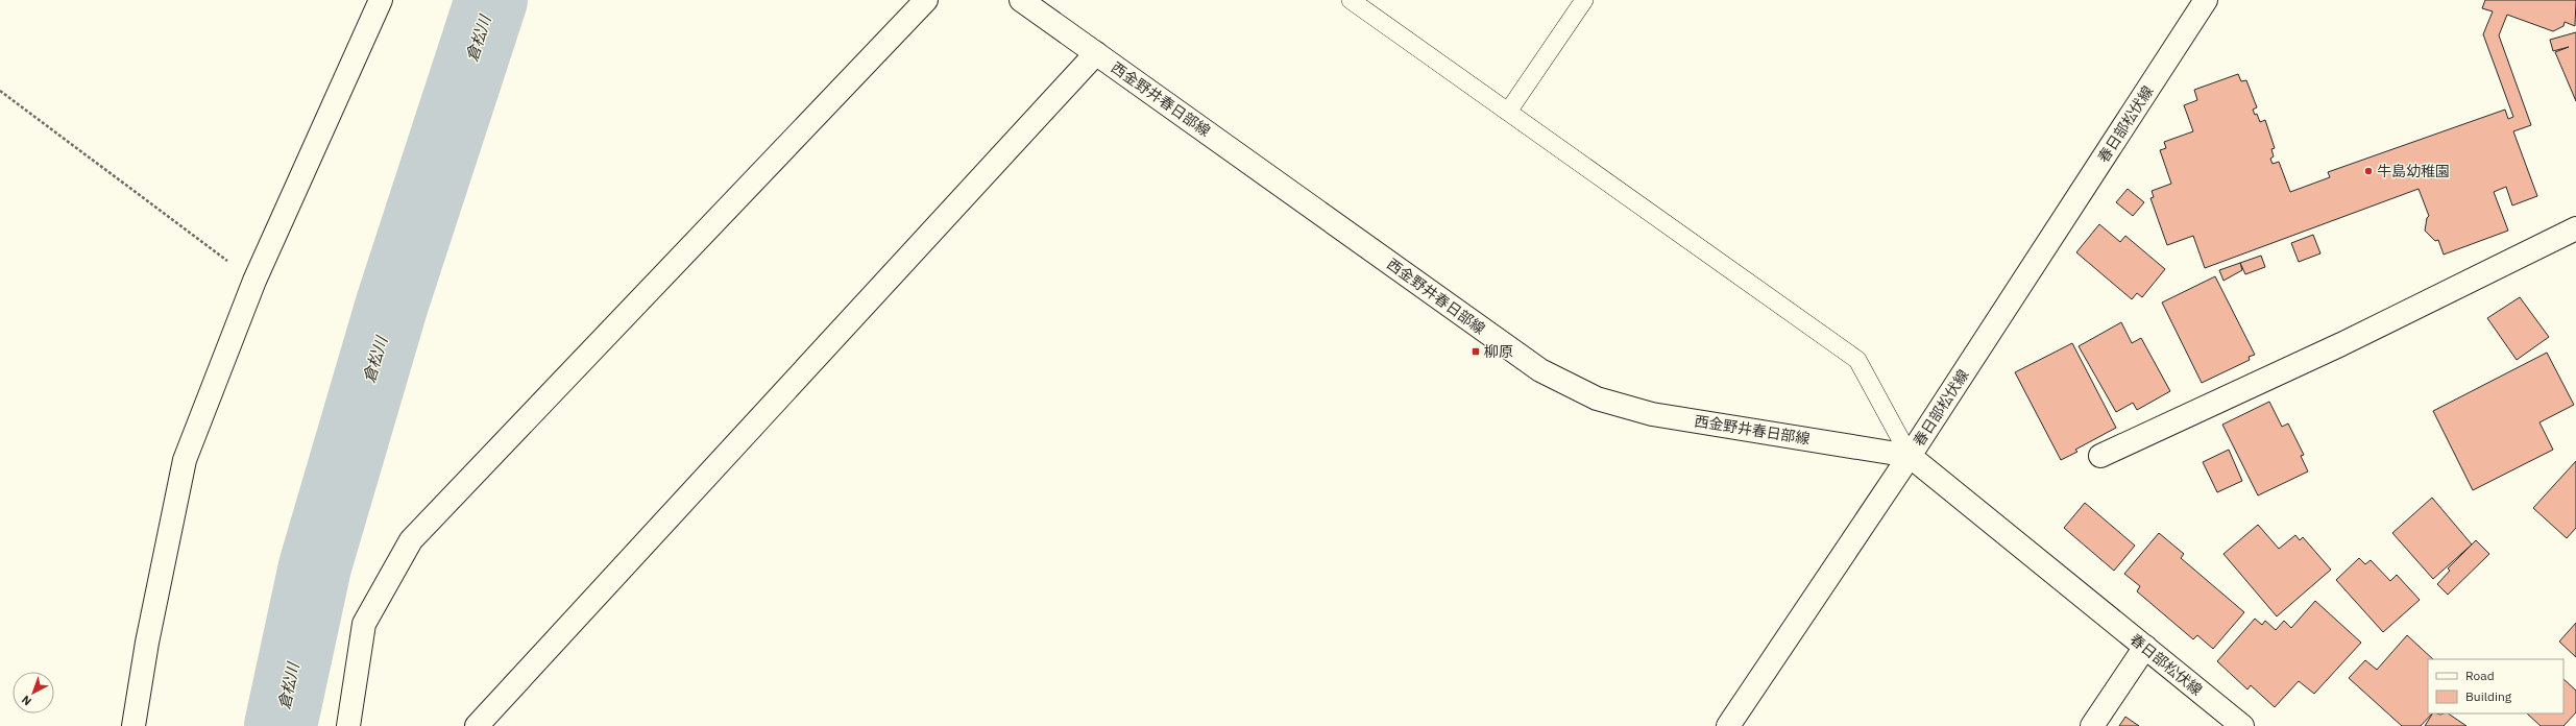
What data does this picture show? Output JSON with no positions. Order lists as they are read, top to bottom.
{
  "streets": {
    "street": ["西金野井春日部線", "春日部松伏線"]
  },
  "crossings": [
    ["西金野井春日部線", "春日部松伏線"]
  ],
  "water": ["倉松川"],
  "places": {
    "other": ["牛島幼稚園"],
    "transit": ["柳原"]
  },
  "legend": ["Road", "Building"],
  "north": "bottom left"
}
